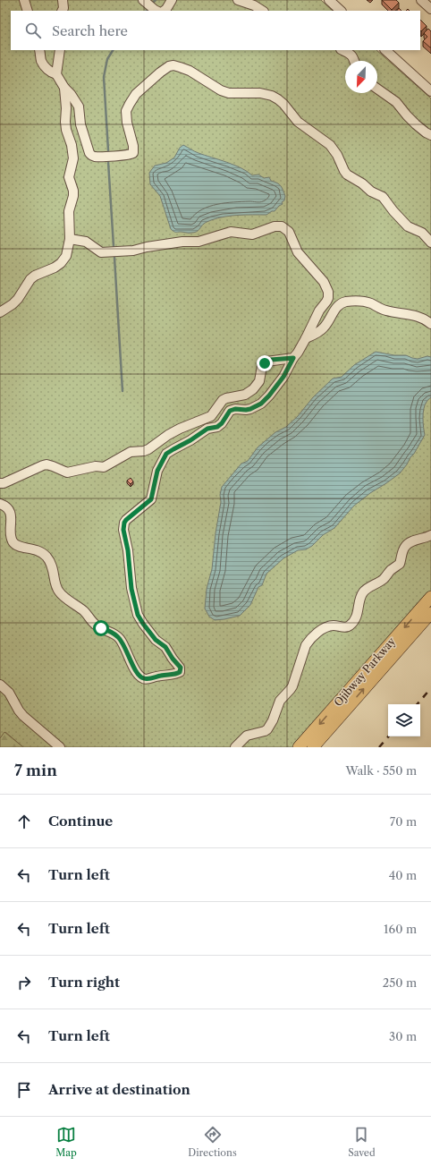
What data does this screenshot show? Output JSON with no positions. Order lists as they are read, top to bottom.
{
  "streets": {
    "main road": ["Ojibway Parkway"]
  },
  "north": "bottom left",
  "page": {
    "search": "Search here",
    "heading": ["7 min", "Walk · 550 m"],
    "list": [
      ["Continue", "70 m"],
      ["Turn left", "40 m"],
      ["Turn left", "160 m"],
      ["Turn right", "250 m"],
      ["Turn left", "30 m"],
      "Arrive at destination"
    ],
    "nav": ["Map", "Directions", "Saved"]
  }
}
